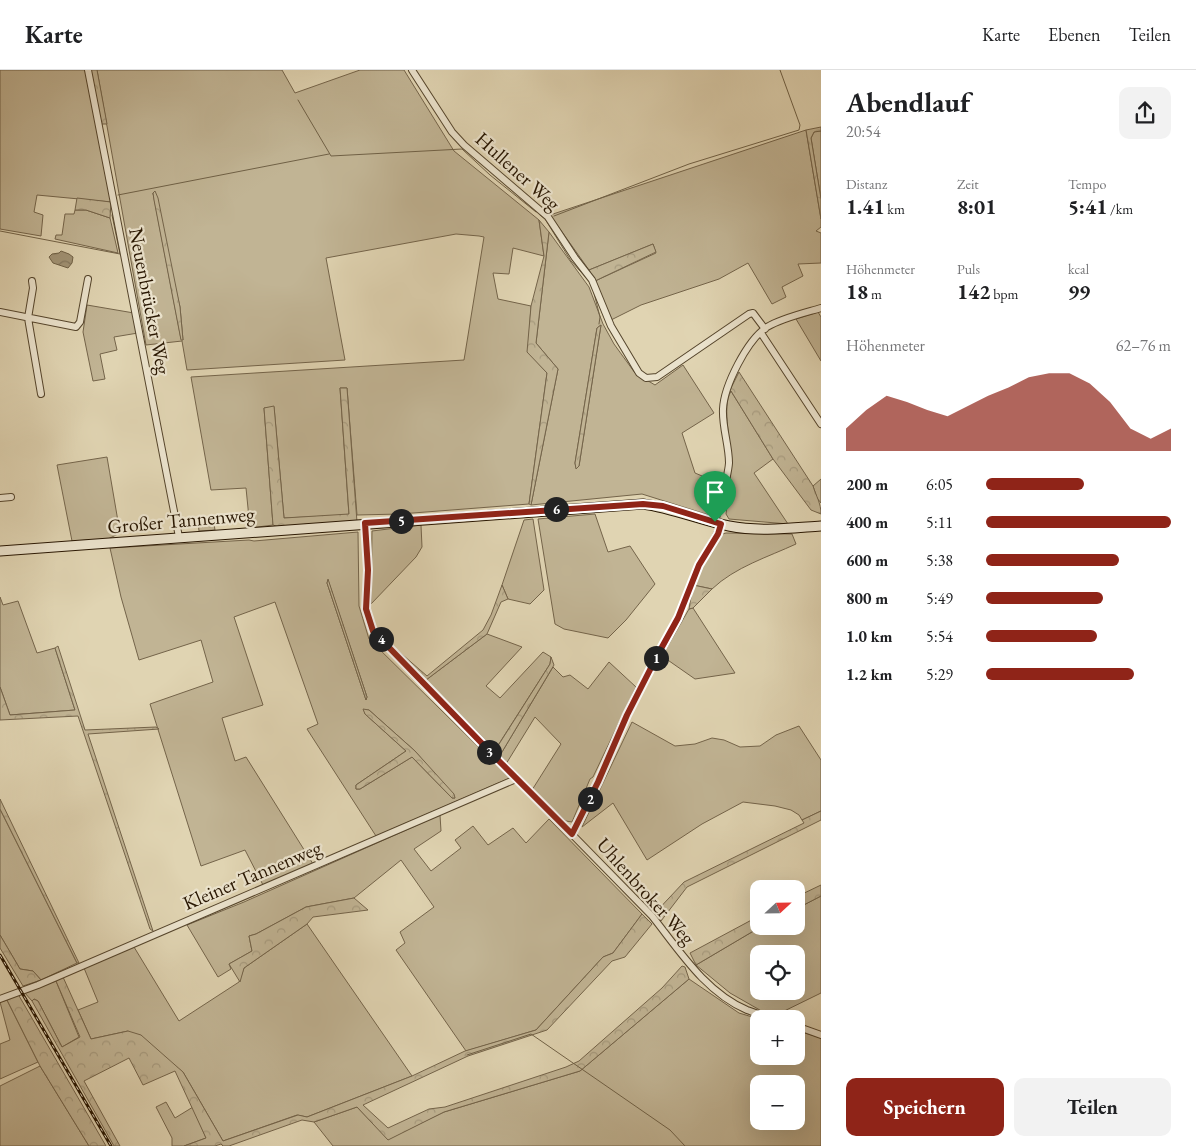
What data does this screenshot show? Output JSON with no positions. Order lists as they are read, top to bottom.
{
  "streets": {
    "street": [
      "Hullener Weg",
      "Neuenbrücker Weg",
      "Großer Tannenweg",
      "Kleiner Tannenweg",
      "Uhlenbroker Weg"
    ]
  },
  "crossings": [
    ["Neuenbrücker Weg", "Großer Tannenweg"],
    ["Großer Tannenweg", "Uhlenbroker Weg"],
    ["Kleiner Tannenweg", "Uhlenbroker Weg"]
  ],
  "north": "right",
  "page": {
    "header": "Karte",
    "nav": ["Karte", "Ebenen", "Teilen"],
    "heading": ["Abendlauf", "20:54"],
    "stats": [
      ["Distanz", "1.41 km"],
      ["Zeit", "8:01"],
      ["Tempo", "5:41 /km"],
      ["Höhenmeter", "18 m"],
      ["Puls", "142 bpm"],
      ["kcal", "99"]
    ],
    "chart": ["Höhenmeter", "62–76 m"],
    "list": [
      {
        "name": "200 m",
        "note": "6:05"
      },
      {
        "name": "400 m",
        "note": "5:11"
      },
      {
        "name": "600 m",
        "note": "5:38"
      },
      {
        "name": "800 m",
        "note": "5:49"
      },
      {
        "name": "1.0 km",
        "note": "5:54"
      },
      {
        "name": "1.2 km",
        "note": "5:29"
      }
    ],
    "pins": [
      "6",
      "5",
      "4",
      "1",
      "3",
      "2"
    ],
    "map_buttons": ["+", "−"],
    "buttons": ["Speichern", "Teilen"]
  }
}
